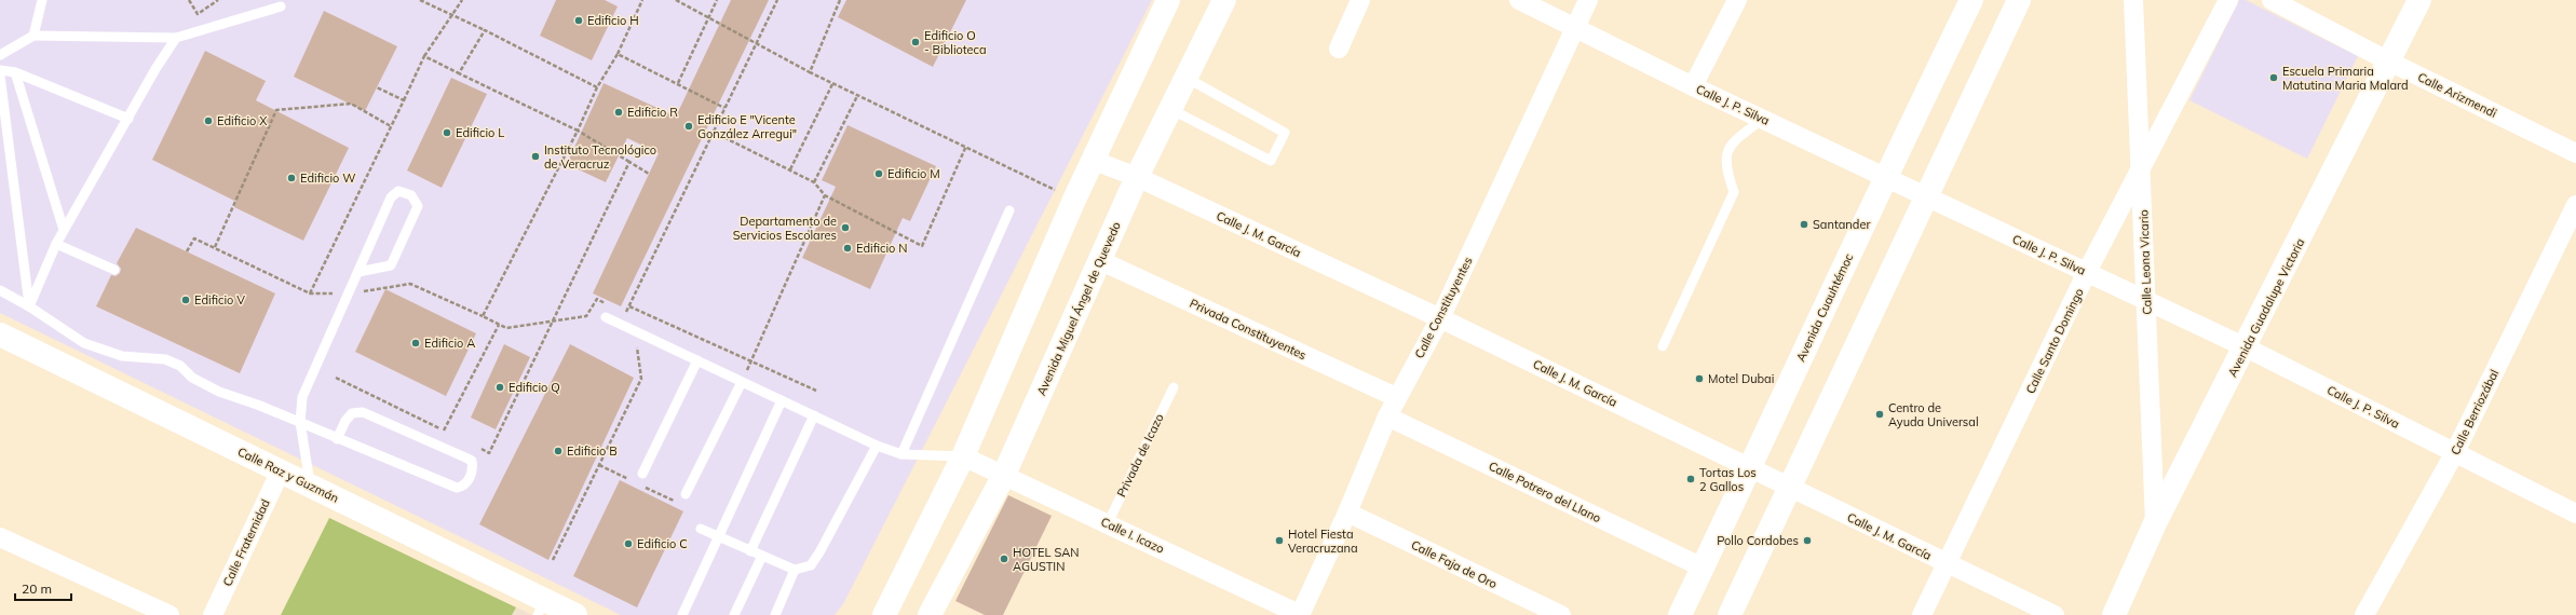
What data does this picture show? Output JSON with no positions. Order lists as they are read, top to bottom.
{
  "streets": {
    "main road": [
      "Avenida Cuauhtémoc",
      "Avenida Guadalupe Victoria",
      "Avenida Miguel Ángel de Quevedo",
      "Calle Raz y Guzmán"
    ],
    "street": [
      "Calle Arizmendi",
      "Calle J. P. Silva",
      "Calle J. M. García",
      "Calle Leona Vicario",
      "Calle Constituyentes",
      "Privada Constituyentes",
      "Calle Santo Domingo",
      "Calle Berriozábal",
      "Calle Potrero del Llano",
      "Calle I. Icazo",
      "Calle Fraternidad",
      "Calle Faja de Oro"
    ],
    "lane": ["Privada de Icazo"]
  },
  "crossings": [
    ["Calle Arizmendi", "Avenida Guadalupe Victoria"],
    ["Calle J. P. Silva", "Calle Leona Vicario"],
    ["Calle J. P. Silva", "Calle Constituyentes"],
    ["Calle J. P. Silva", "Avenida Cuauhtémoc"],
    ["Calle J. P. Silva", "Avenida Guadalupe Victoria"],
    ["Calle J. P. Silva", "Calle Santo Domingo"],
    ["Calle J. P. Silva", "Calle Berriozábal"],
    ["Calle J. M. García", "Calle Constituyentes"],
    ["Calle J. M. García", "Avenida Cuauhtémoc"],
    ["Calle J. M. García", "Avenida Miguel Ángel de Quevedo"],
    ["Calle J. M. García", "Calle Santo Domingo"],
    ["Calle Leona Vicario", "Avenida Guadalupe Victoria"],
    ["Calle Leona Vicario", "Calle Santo Domingo"],
    ["Calle Constituyentes", "Privada Constituyentes"],
    ["Calle Constituyentes", "Calle Potrero del Llano"],
    ["Calle Constituyentes", "Calle I. Icazo"],
    ["Calle Constituyentes", "Calle Faja de Oro"],
    ["Avenida Cuauhtémoc", "Calle Potrero del Llano"],
    ["Avenida Miguel Ángel de Quevedo", "Privada Constituyentes"],
    ["Avenida Miguel Ángel de Quevedo", "Calle I. Icazo"],
    ["Privada de Icazo", "Calle I. Icazo"],
    ["Calle Raz y Guzmán", "Calle Fraternidad"]
  ],
  "places": [
    "Edificio H",
    "Edificio O - Biblioteca",
    "Escuela Primaria Matutina Maria Malard",
    "Edificio R",
    "Edificio X",
    "Edificio E \"Vicente González Arregui\"",
    "Edificio L",
    "Instituto Tecnológico de Veracruz",
    "Edificio M",
    "Edificio W",
    "Santander",
    "Departamento de Servicios Escolares",
    "Edificio N",
    "Edificio V",
    "Edificio A",
    "Motel Dubai",
    "Edificio Q",
    "Centro de Ayuda Universal",
    "Edificio B",
    "Tortas Los 2 Gallos",
    "Hotel Fiesta Veracruzana",
    "Pollo Cordobes",
    "Edificio C",
    "HOTEL SAN AGUSTIN"
  ],
  "scale_bar": "20 m"
}
